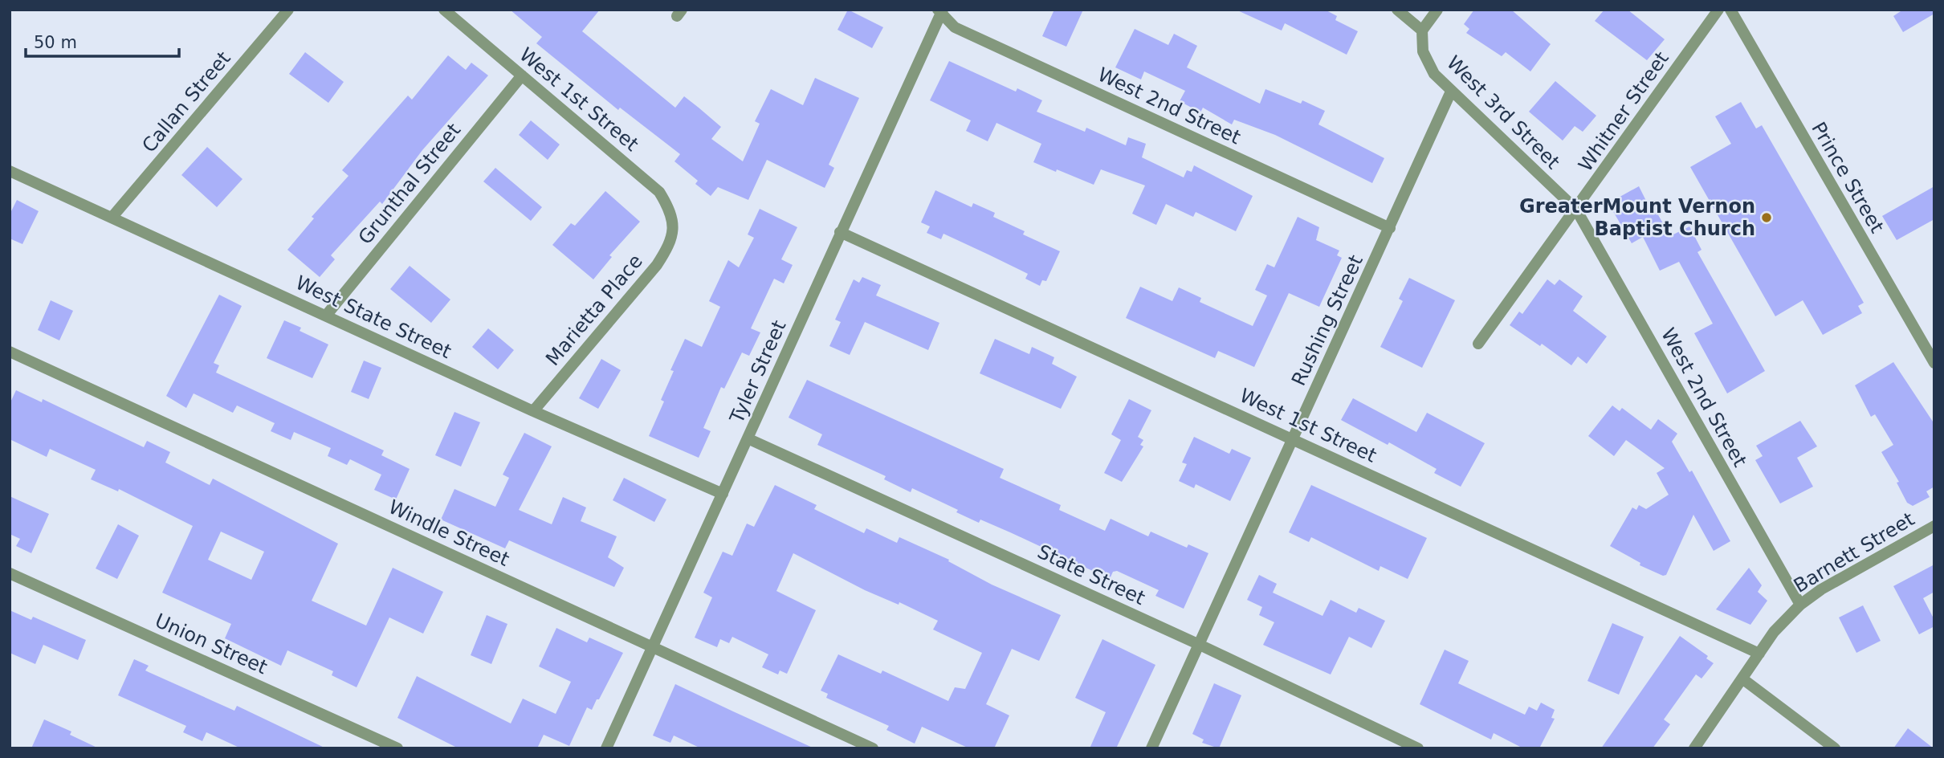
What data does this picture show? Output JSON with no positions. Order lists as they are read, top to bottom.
{
  "streets": {
    "street": [
      "West 1st Street",
      "Callan Street",
      "West 2nd Street",
      "Whitner Street",
      "West 3rd Street",
      "Prince Street",
      "Grunthal Street",
      "Marietta Place",
      "West State Street",
      "Rushing Street",
      "Tyler Street",
      "Windle Street",
      "Barnett Street",
      "State Street",
      "Union Street"
    ]
  },
  "crossings": [
    ["West 1st Street", "Grunthal Street"],
    ["West 1st Street", "Marietta Place"],
    ["West 1st Street", "Rushing Street"],
    ["West 1st Street", "Tyler Street"],
    ["West 1st Street", "Barnett Street"],
    ["Callan Street", "West State Street"],
    ["West 2nd Street", "Whitner Street"],
    ["West 2nd Street", "West 3rd Street"],
    ["West 2nd Street", "Rushing Street"],
    ["West 2nd Street", "Tyler Street"],
    ["West 2nd Street", "Barnett Street"],
    ["Whitner Street", "West 3rd Street"],
    ["West 3rd Street", "Rushing Street"],
    ["Grunthal Street", "West State Street"],
    ["Marietta Place", "West State Street"],
    ["West State Street", "Tyler Street"],
    ["Rushing Street", "State Street"],
    ["Tyler Street", "Windle Street"],
    ["Tyler Street", "State Street"]
  ],
  "places": ["GreaterMount Vernon Baptist Church"],
  "scale_bar": "50 m"
}
